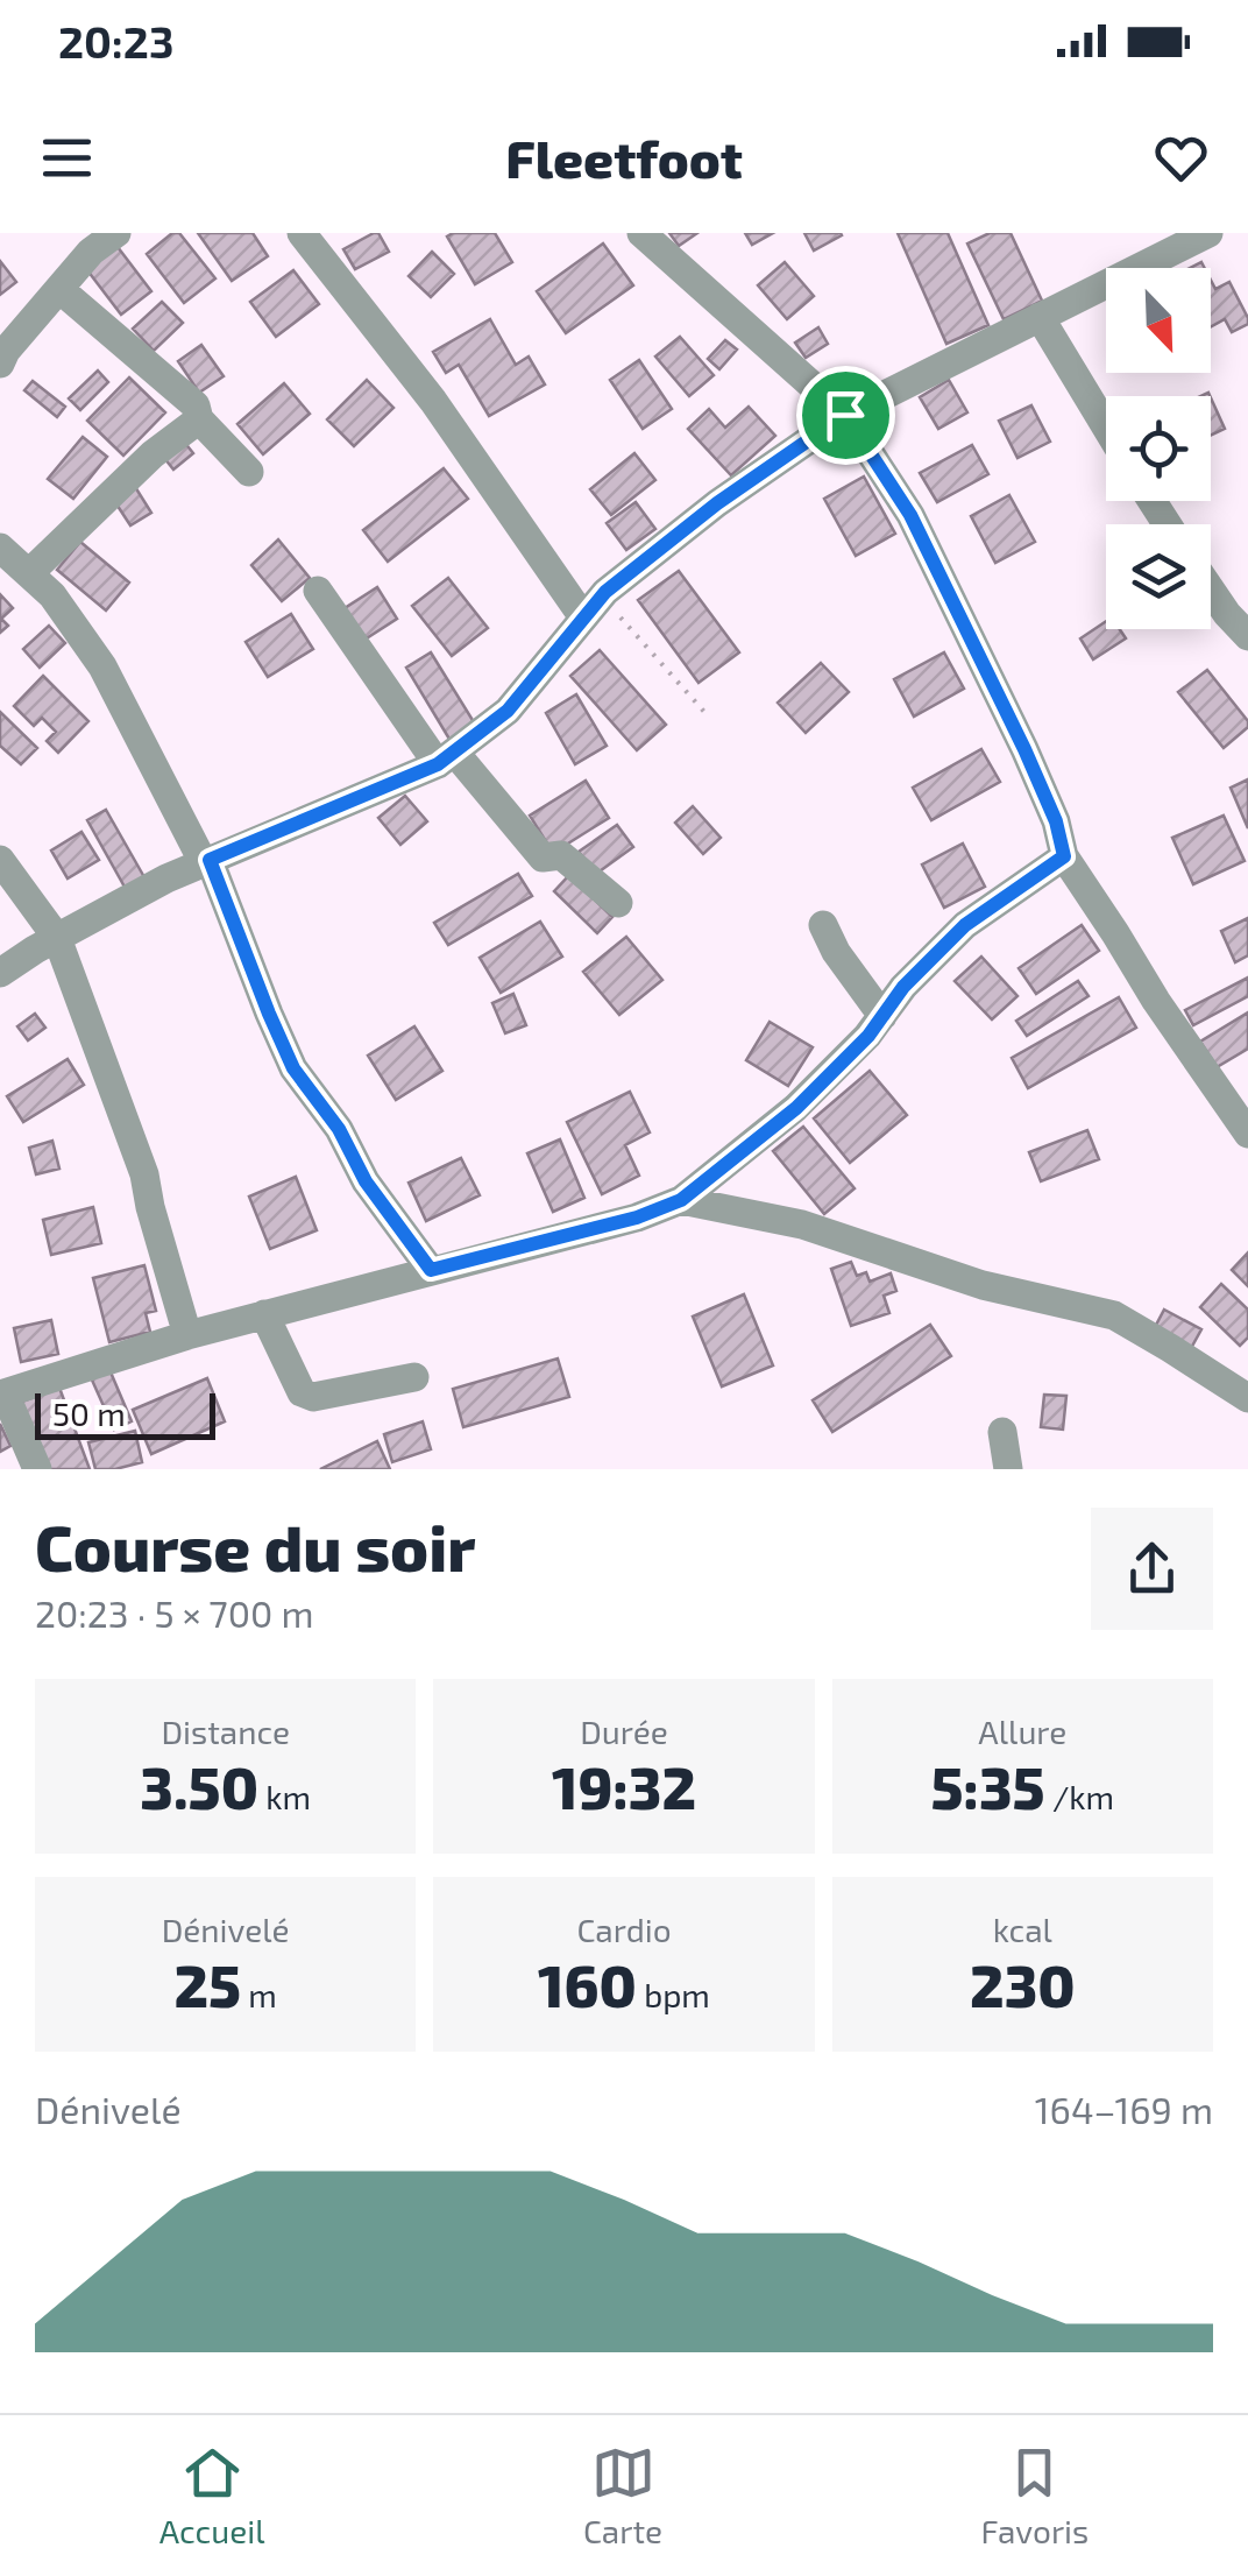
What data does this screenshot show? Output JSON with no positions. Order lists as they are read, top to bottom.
{
  "scale_bar": "50 m",
  "north": "bottom right",
  "page": {
    "status": "20:23",
    "header": "Fleetfoot",
    "scale": "50 m",
    "heading": ["Course du soir", "20:23 · 5 × 700 m"],
    "stats": [
      ["Distance", "3.50 km"],
      ["Durée", "19:32"],
      ["Allure", "5:35 /km"],
      ["Dénivelé", "25 m"],
      ["Cardio", "160 bpm"],
      ["kcal", "230"]
    ],
    "chart": ["Dénivelé", "164–169 m"],
    "tabs": ["Accueil", "Carte", "Favoris"]
  }
}
